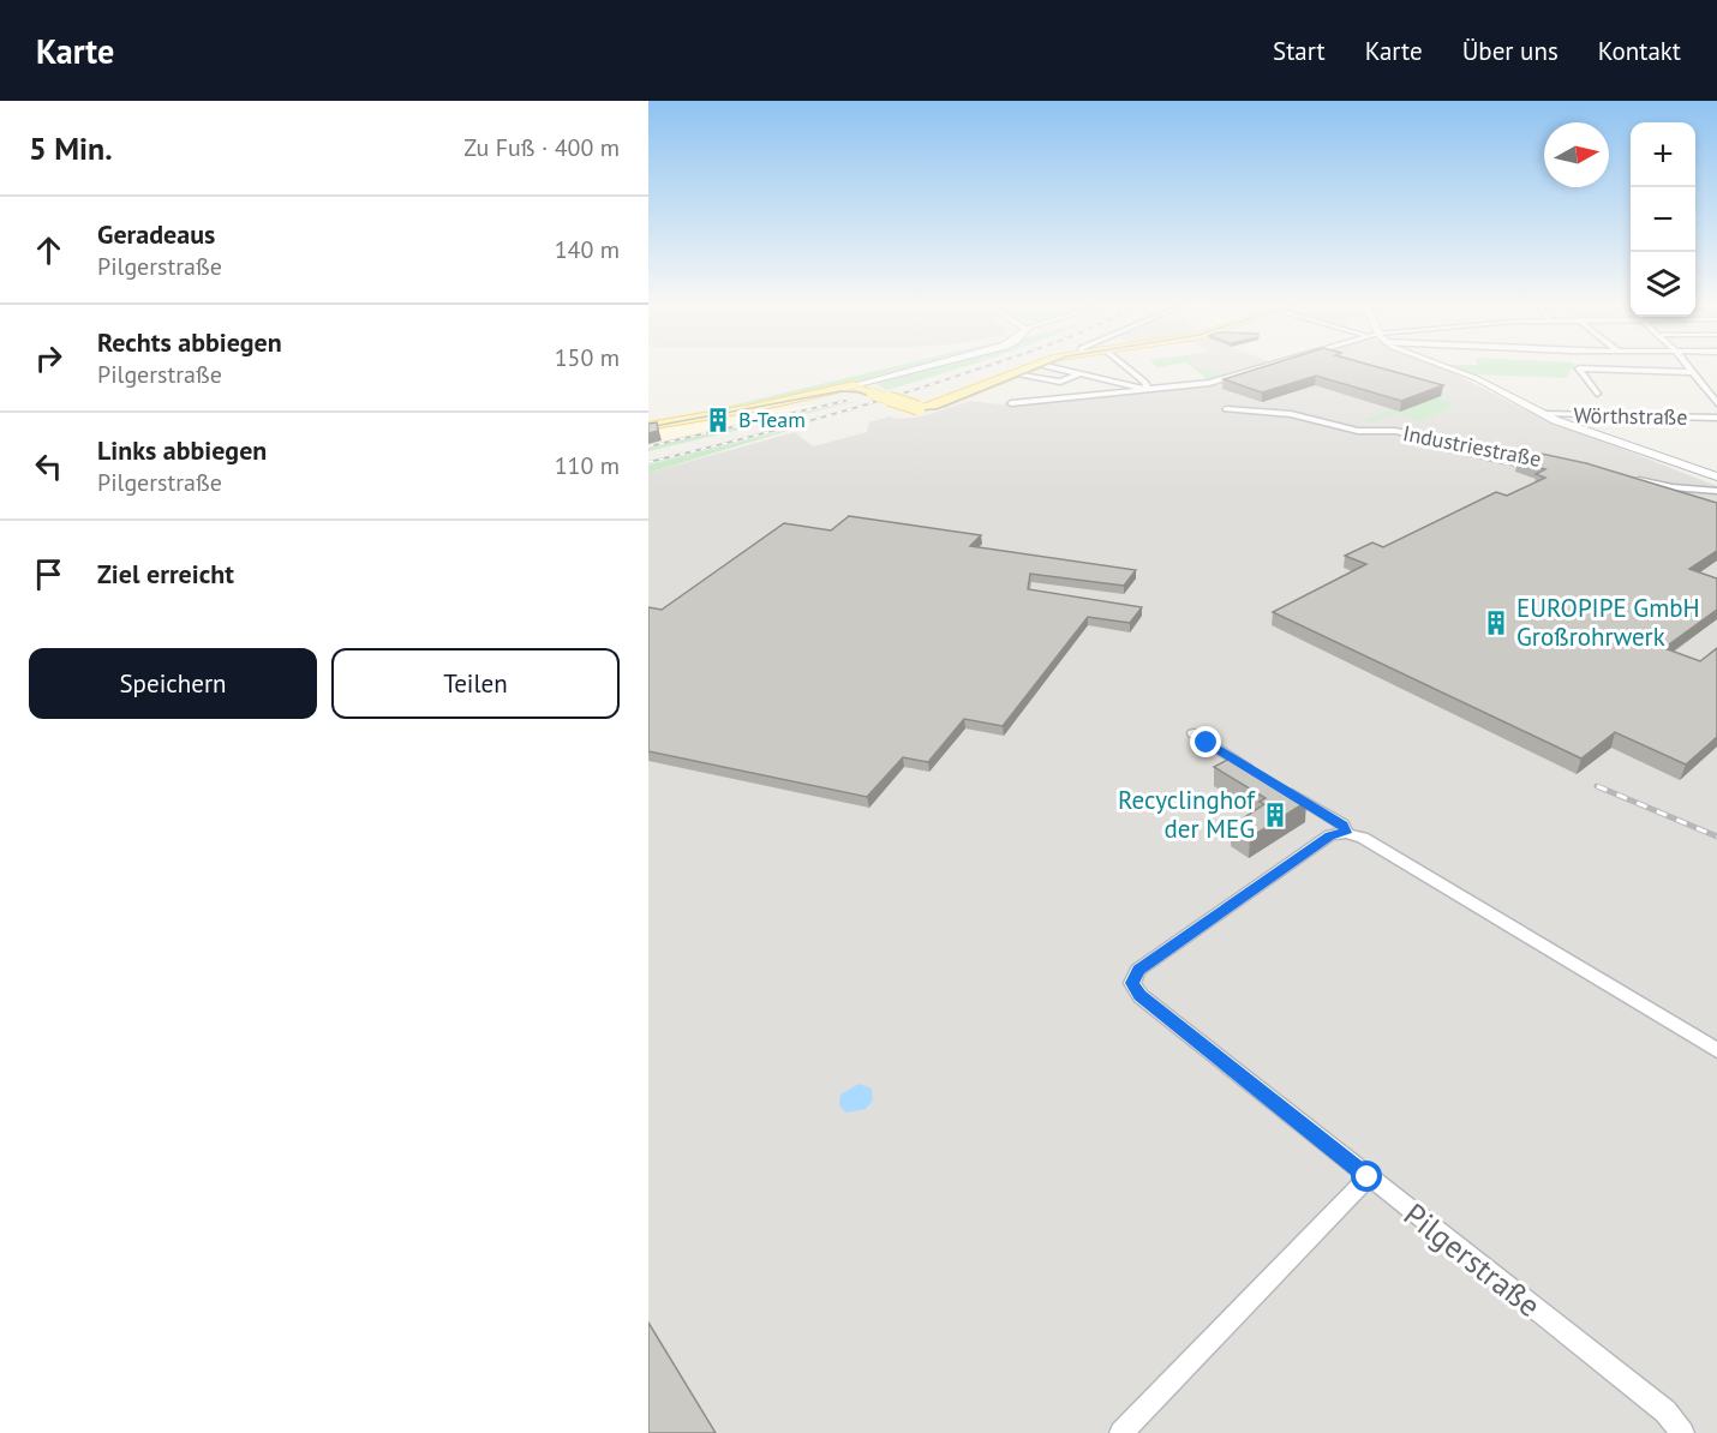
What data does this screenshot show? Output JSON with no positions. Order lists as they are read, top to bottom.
{
  "streets": {
    "street": ["Wörthstraße", "Industriestraße", "Pilgerstraße"]
  },
  "places": {
    "building": ["B-Team", "EUROPIPE GmbH Großrohrwerk", "Recyclinghof der MEG"]
  },
  "north": "right",
  "page": {
    "header": "Karte",
    "nav": [
      "Start",
      "Karte",
      "Über uns",
      "Kontakt"
    ],
    "heading": ["5 Min.", "Zu Fuß · 400 m"],
    "map_buttons": ["+", "−"],
    "list": [
      ["Geradeaus", "Pilgerstraße", "140 m"],
      ["Rechts abbiegen", "Pilgerstraße", "150 m"],
      ["Links abbiegen", "Pilgerstraße", "110 m"],
      "Ziel erreicht"
    ],
    "buttons": ["Speichern", "Teilen"]
  }
}
